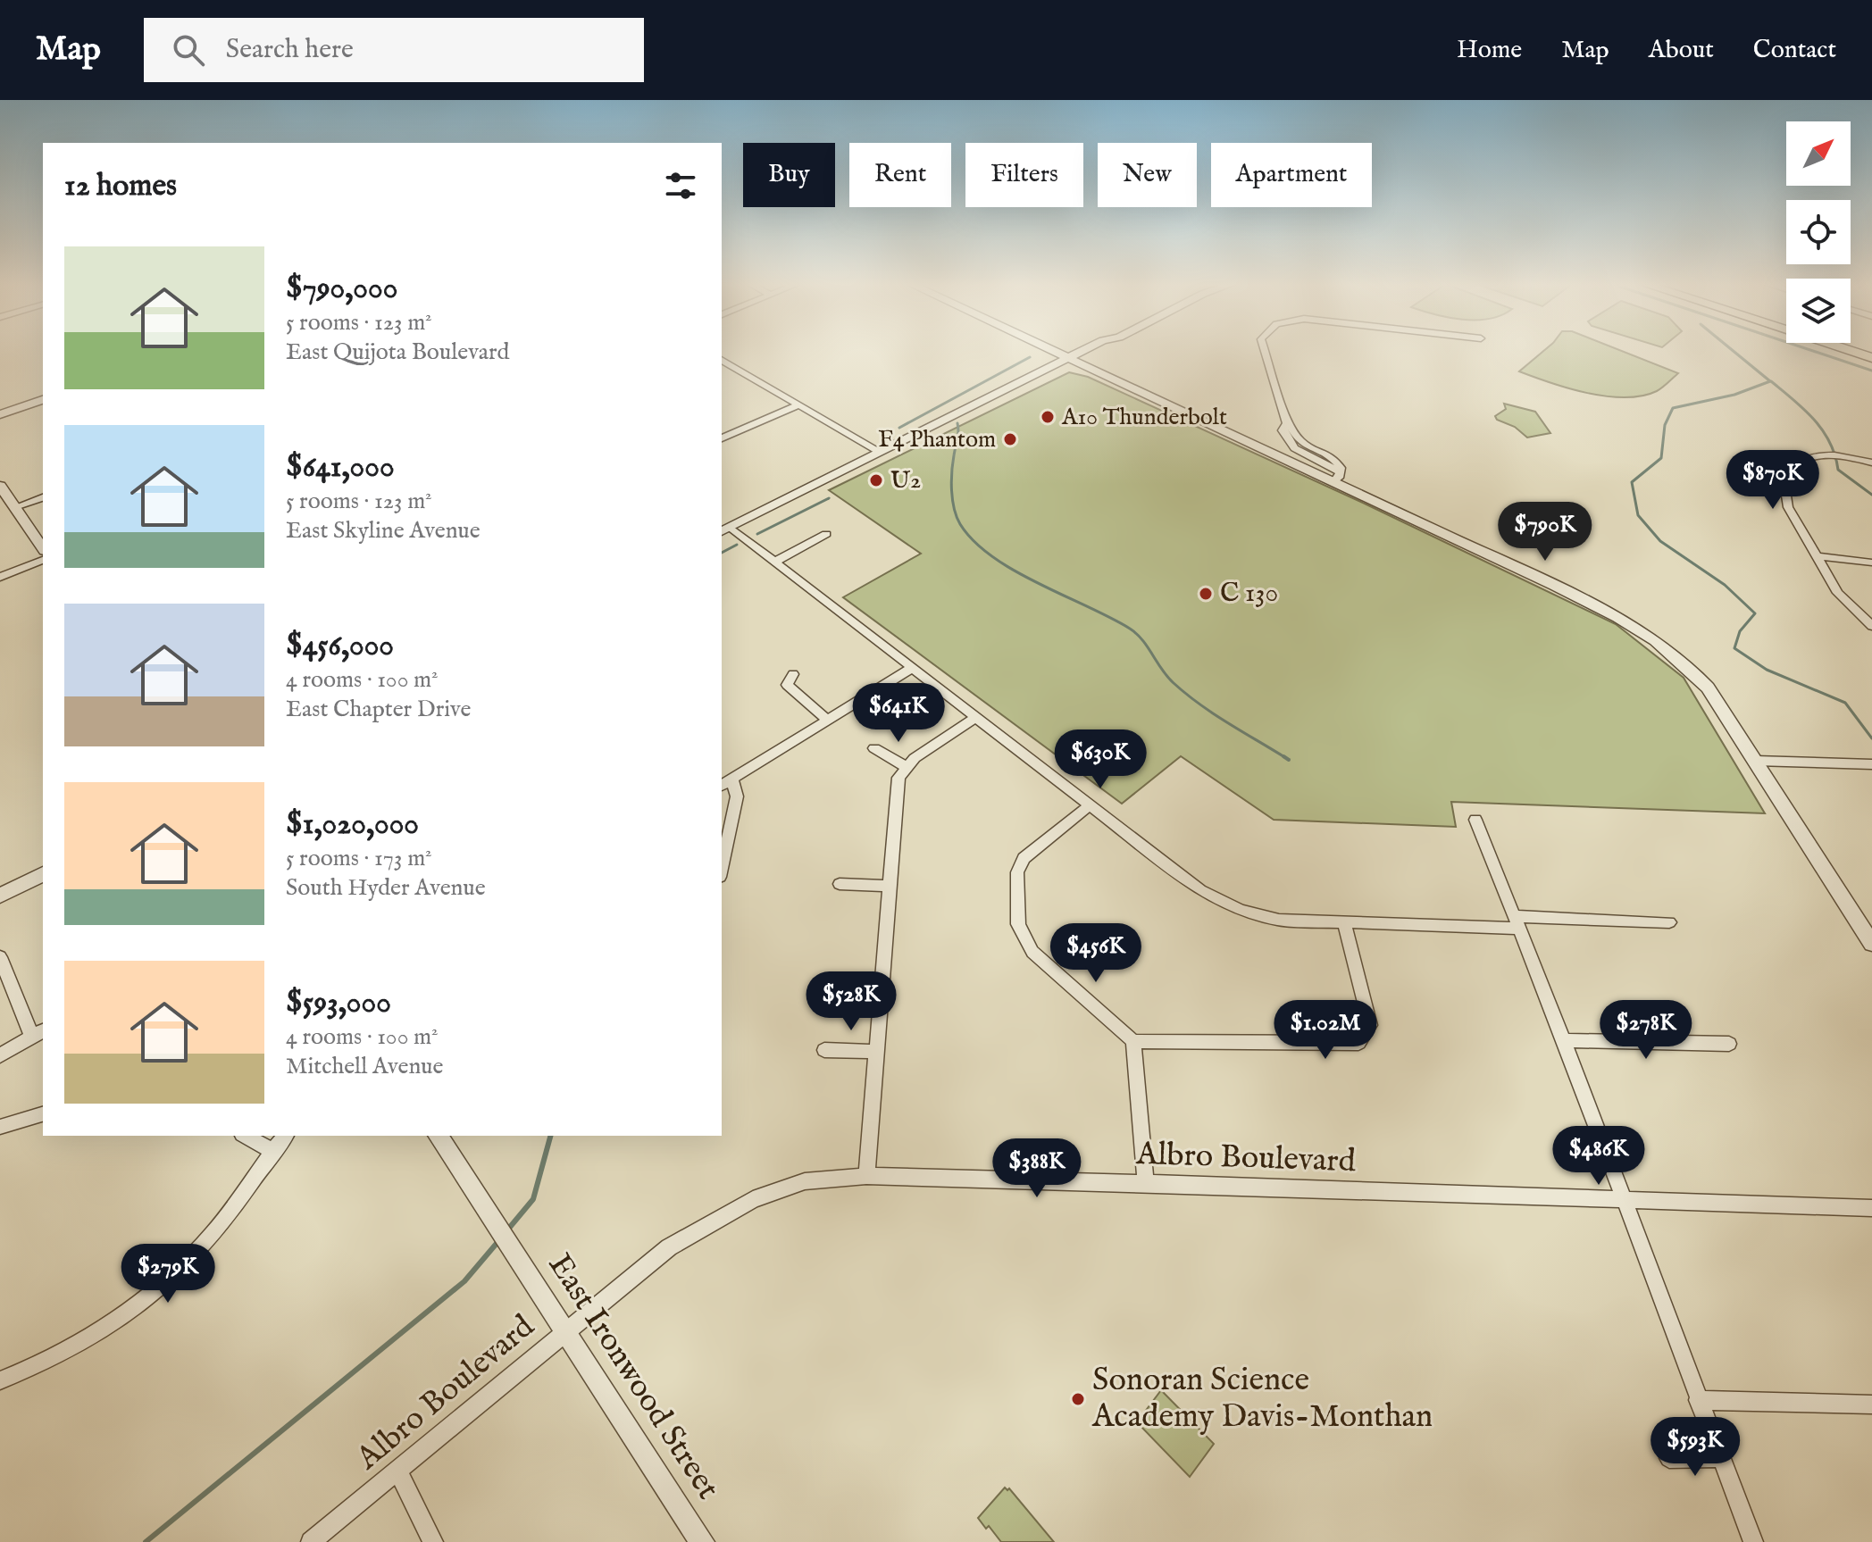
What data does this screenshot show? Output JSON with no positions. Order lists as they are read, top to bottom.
{
  "streets": {
    "street": ["Albro Boulevard", "East Ironwood Street"]
  },
  "crossings": [
    ["Albro Boulevard", "East Ironwood Street"]
  ],
  "places": [
    "A10 Thunderbolt",
    "F4 Phantom",
    "U2",
    "C 130",
    "Sonoran Science Academy Davis-Monthan"
  ],
  "north": "top right",
  "page": {
    "header": "Map",
    "search": "Search here",
    "nav": [
      "Home",
      "Map",
      "About",
      "Contact"
    ],
    "chip": [
      "Buy",
      "Rent",
      "Filters",
      "New",
      "Apartment"
    ],
    "heading": "12 homes",
    "list": [
      {
        "name": "$790,000",
        "note": "5 rooms · 123 m² · East Quijota Boulevard"
      },
      {
        "name": "$641,000",
        "note": "5 rooms · 123 m² · East Skyline Avenue"
      },
      {
        "name": "$456,000",
        "note": "4 rooms · 100 m² · East Chapter Drive"
      },
      {
        "name": "$1,020,000",
        "note": "5 rooms · 173 m² · South Hyder Avenue"
      },
      {
        "name": "$593,000",
        "note": "4 rooms · 100 m² · Mitchell Avenue"
      }
    ],
    "price": [
      "$870K",
      "$790K",
      "$641K",
      "$630K",
      "$456K",
      "$528K",
      "$1.02M",
      "$278K",
      "$486K",
      "$388K",
      "$279K",
      "$593K"
    ]
  }
}
